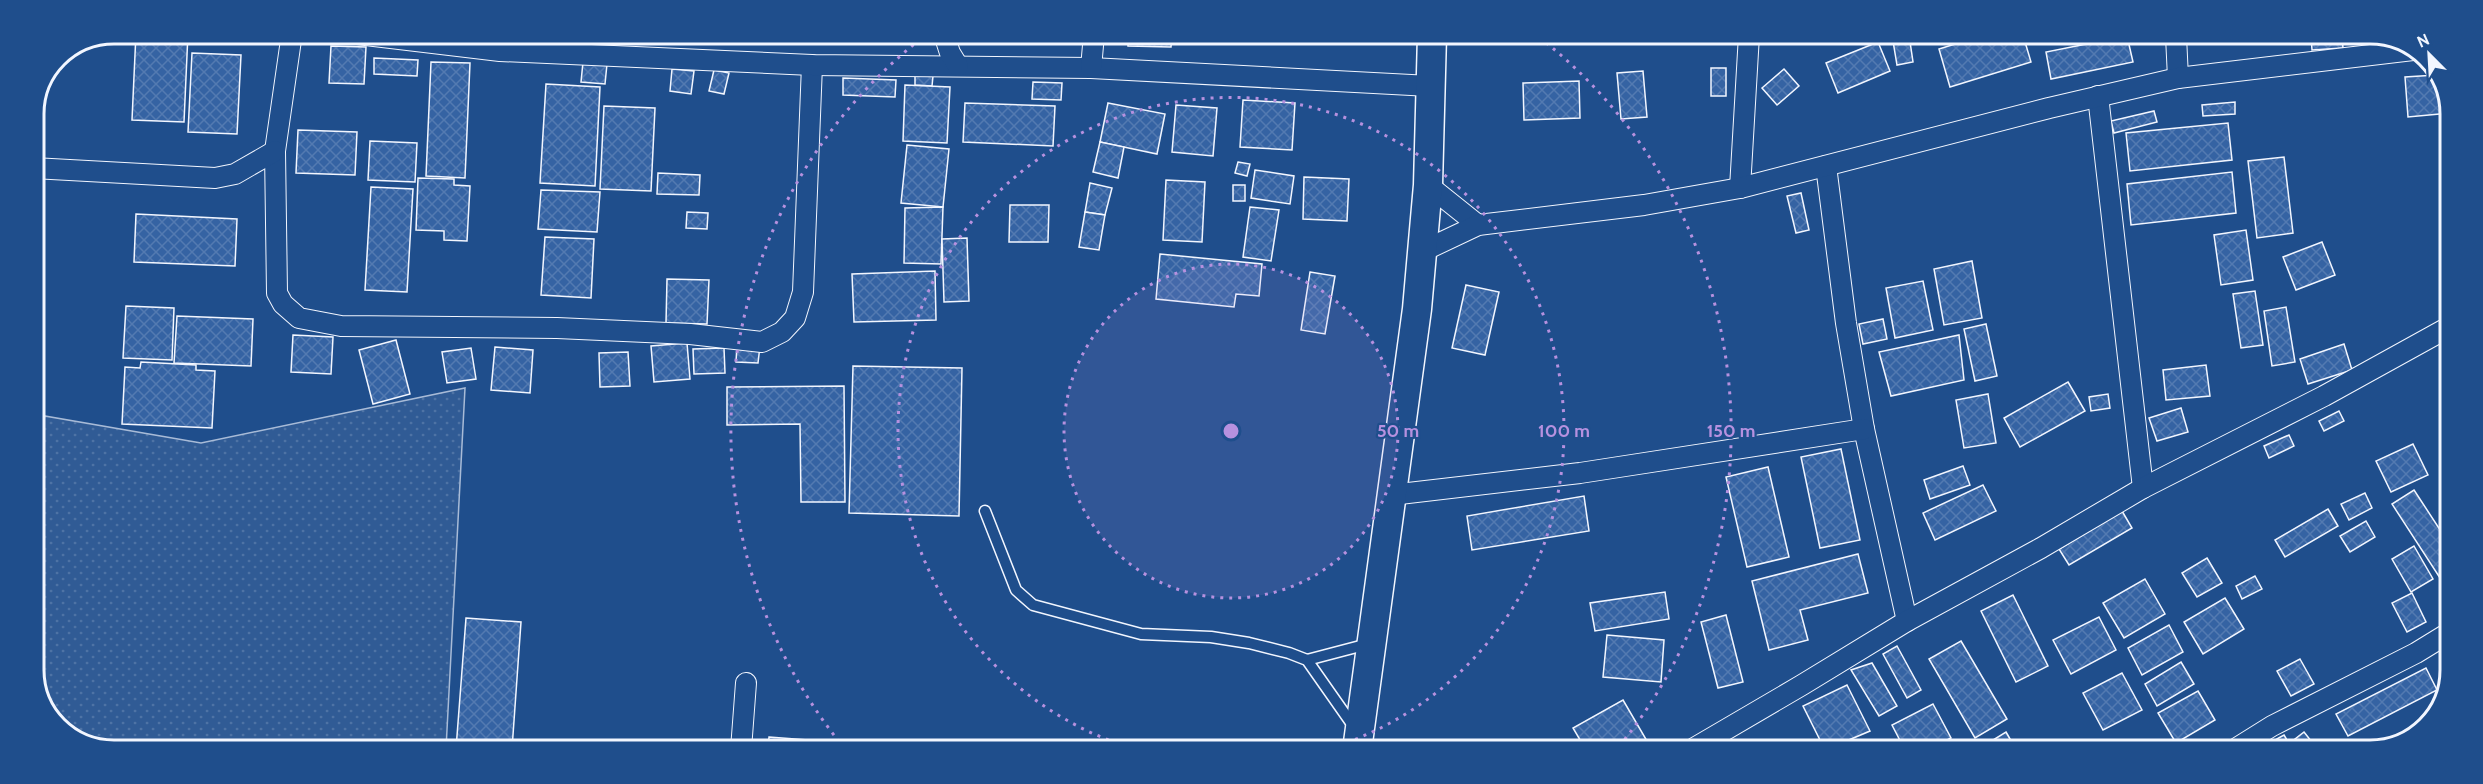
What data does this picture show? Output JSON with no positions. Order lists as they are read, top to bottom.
{
  "north": "top left",
  "rings": ["50 m", "100 m", "150 m"]
}
